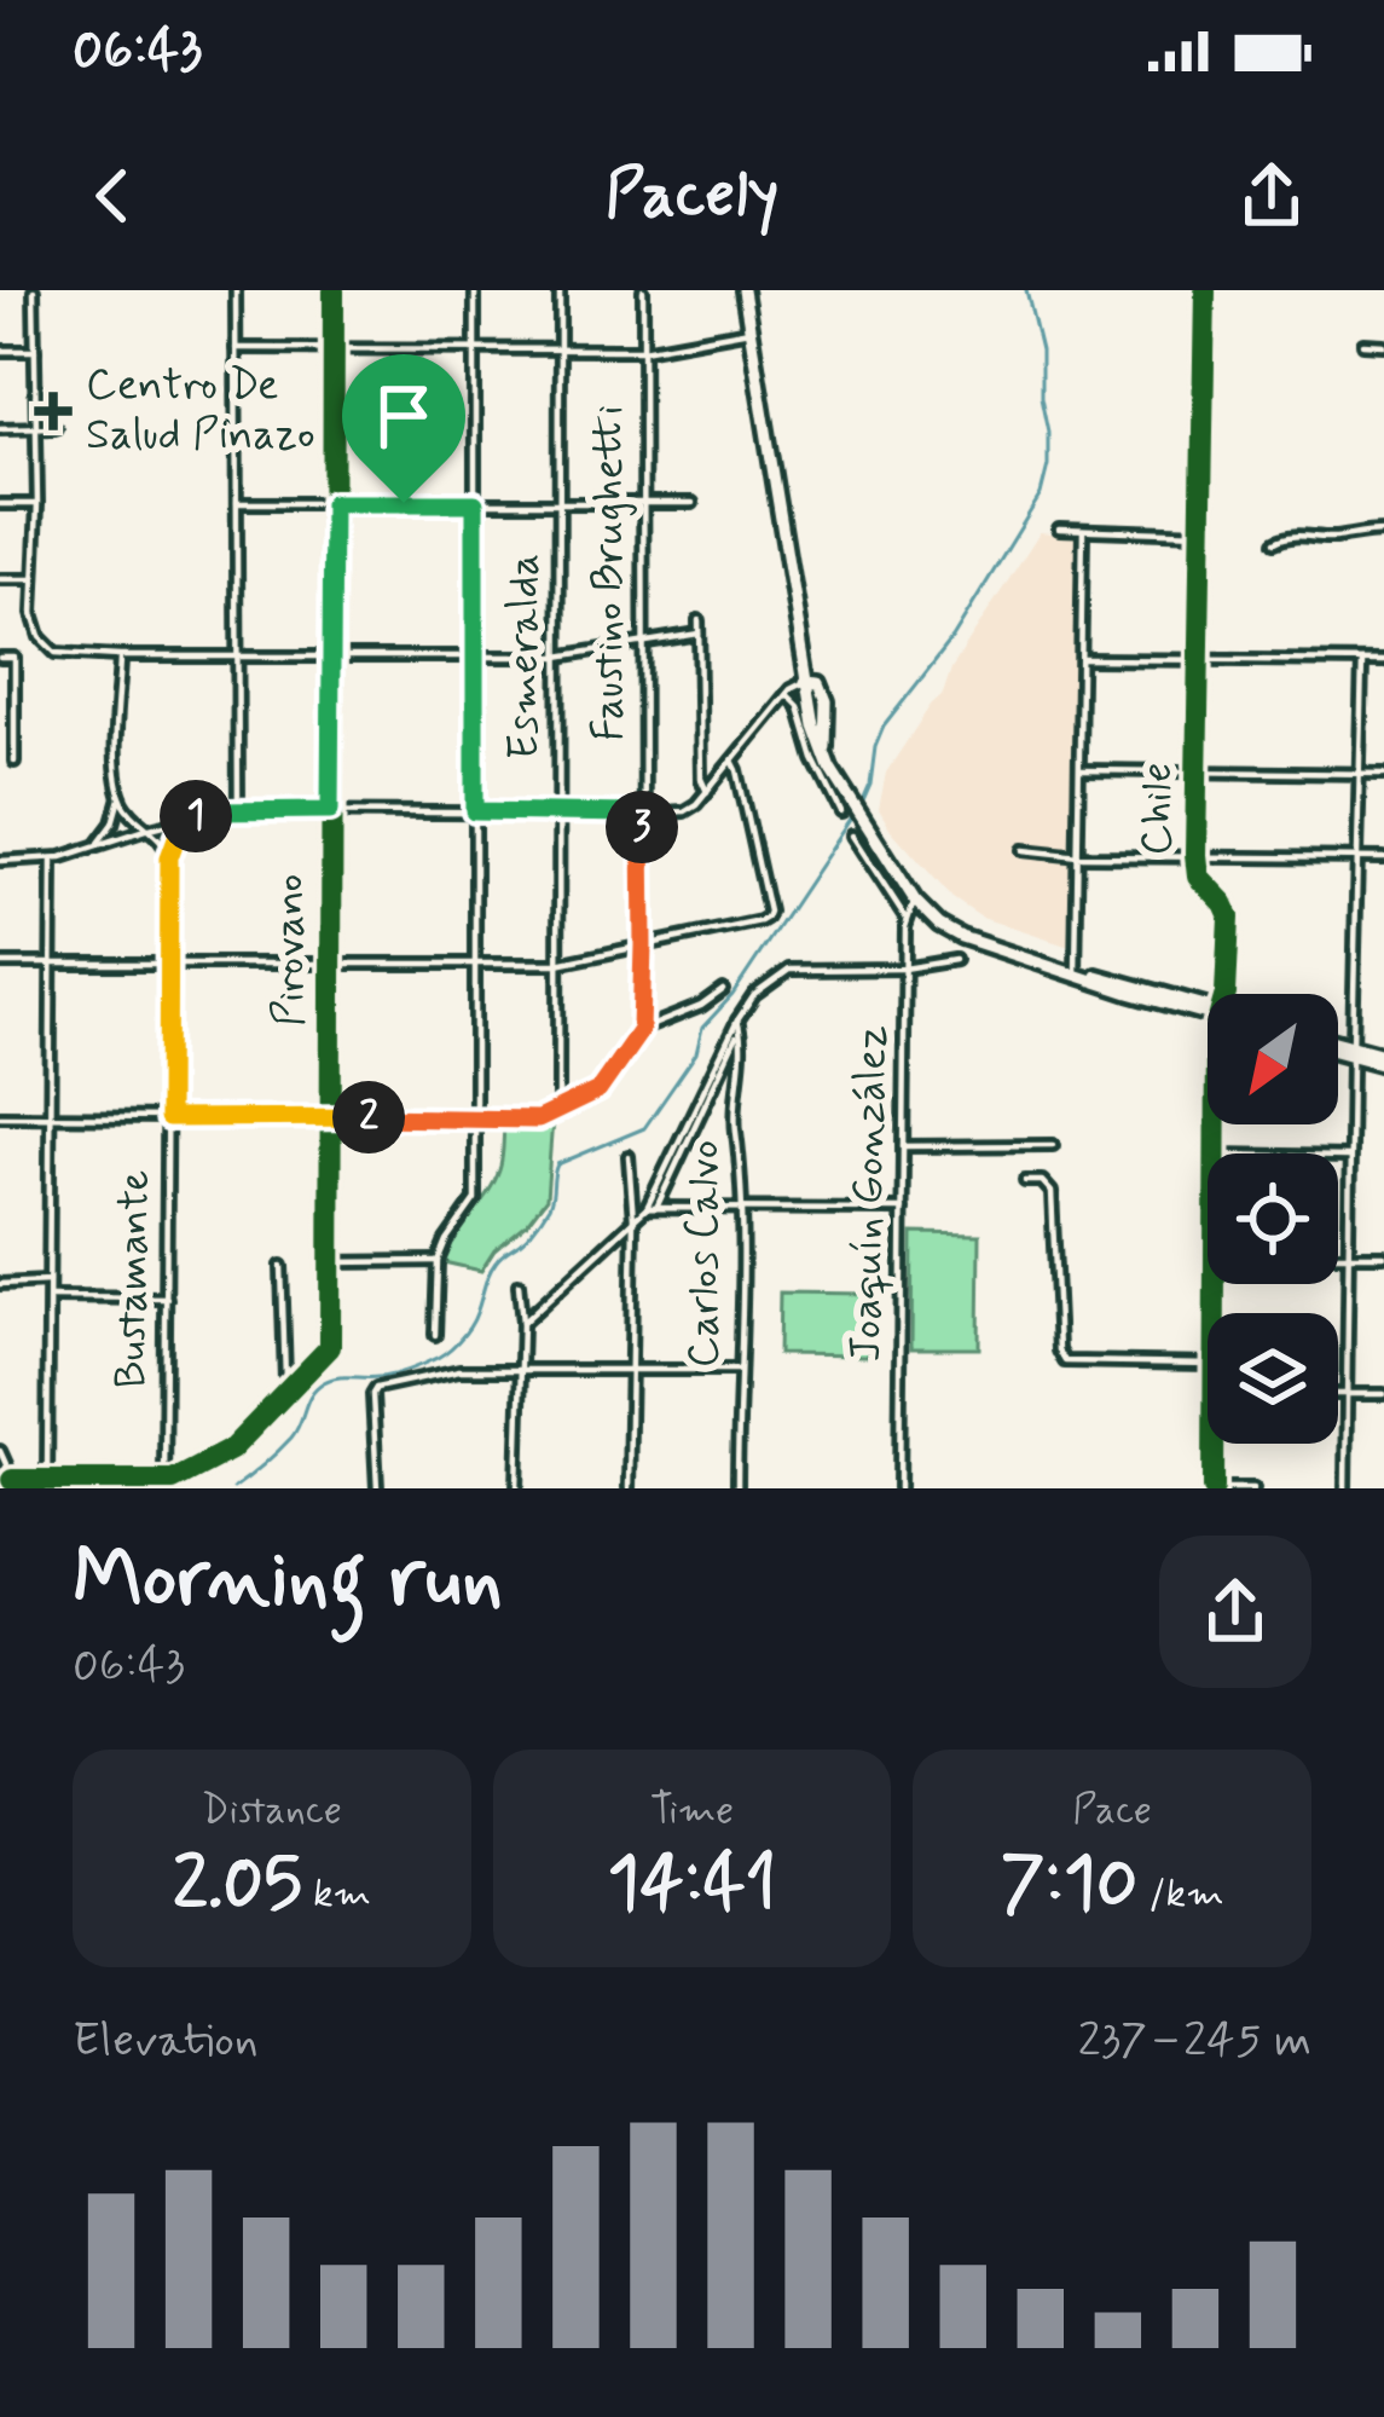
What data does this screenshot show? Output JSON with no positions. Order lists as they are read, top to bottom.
{
  "streets": {
    "street": [
      "Faustino Brughetti",
      "Esmeralda",
      "Chile",
      "Pirovano",
      "Joaquín González",
      "Carlos Calvo",
      "Bustamante"
    ]
  },
  "places": {
    "health": ["Centro De Salud Pinazo"]
  },
  "north": "bottom left",
  "page": {
    "status": "06:43",
    "header": "Pacely",
    "pins": ["1", "3", "2"],
    "heading": ["Morning run", "06:43"],
    "stats": [
      ["Distance", "2.05 km"],
      ["Time", "14:41"],
      ["Pace", "7:10 /km"]
    ],
    "chart": ["Elevation", "237–245 m"]
  }
}
